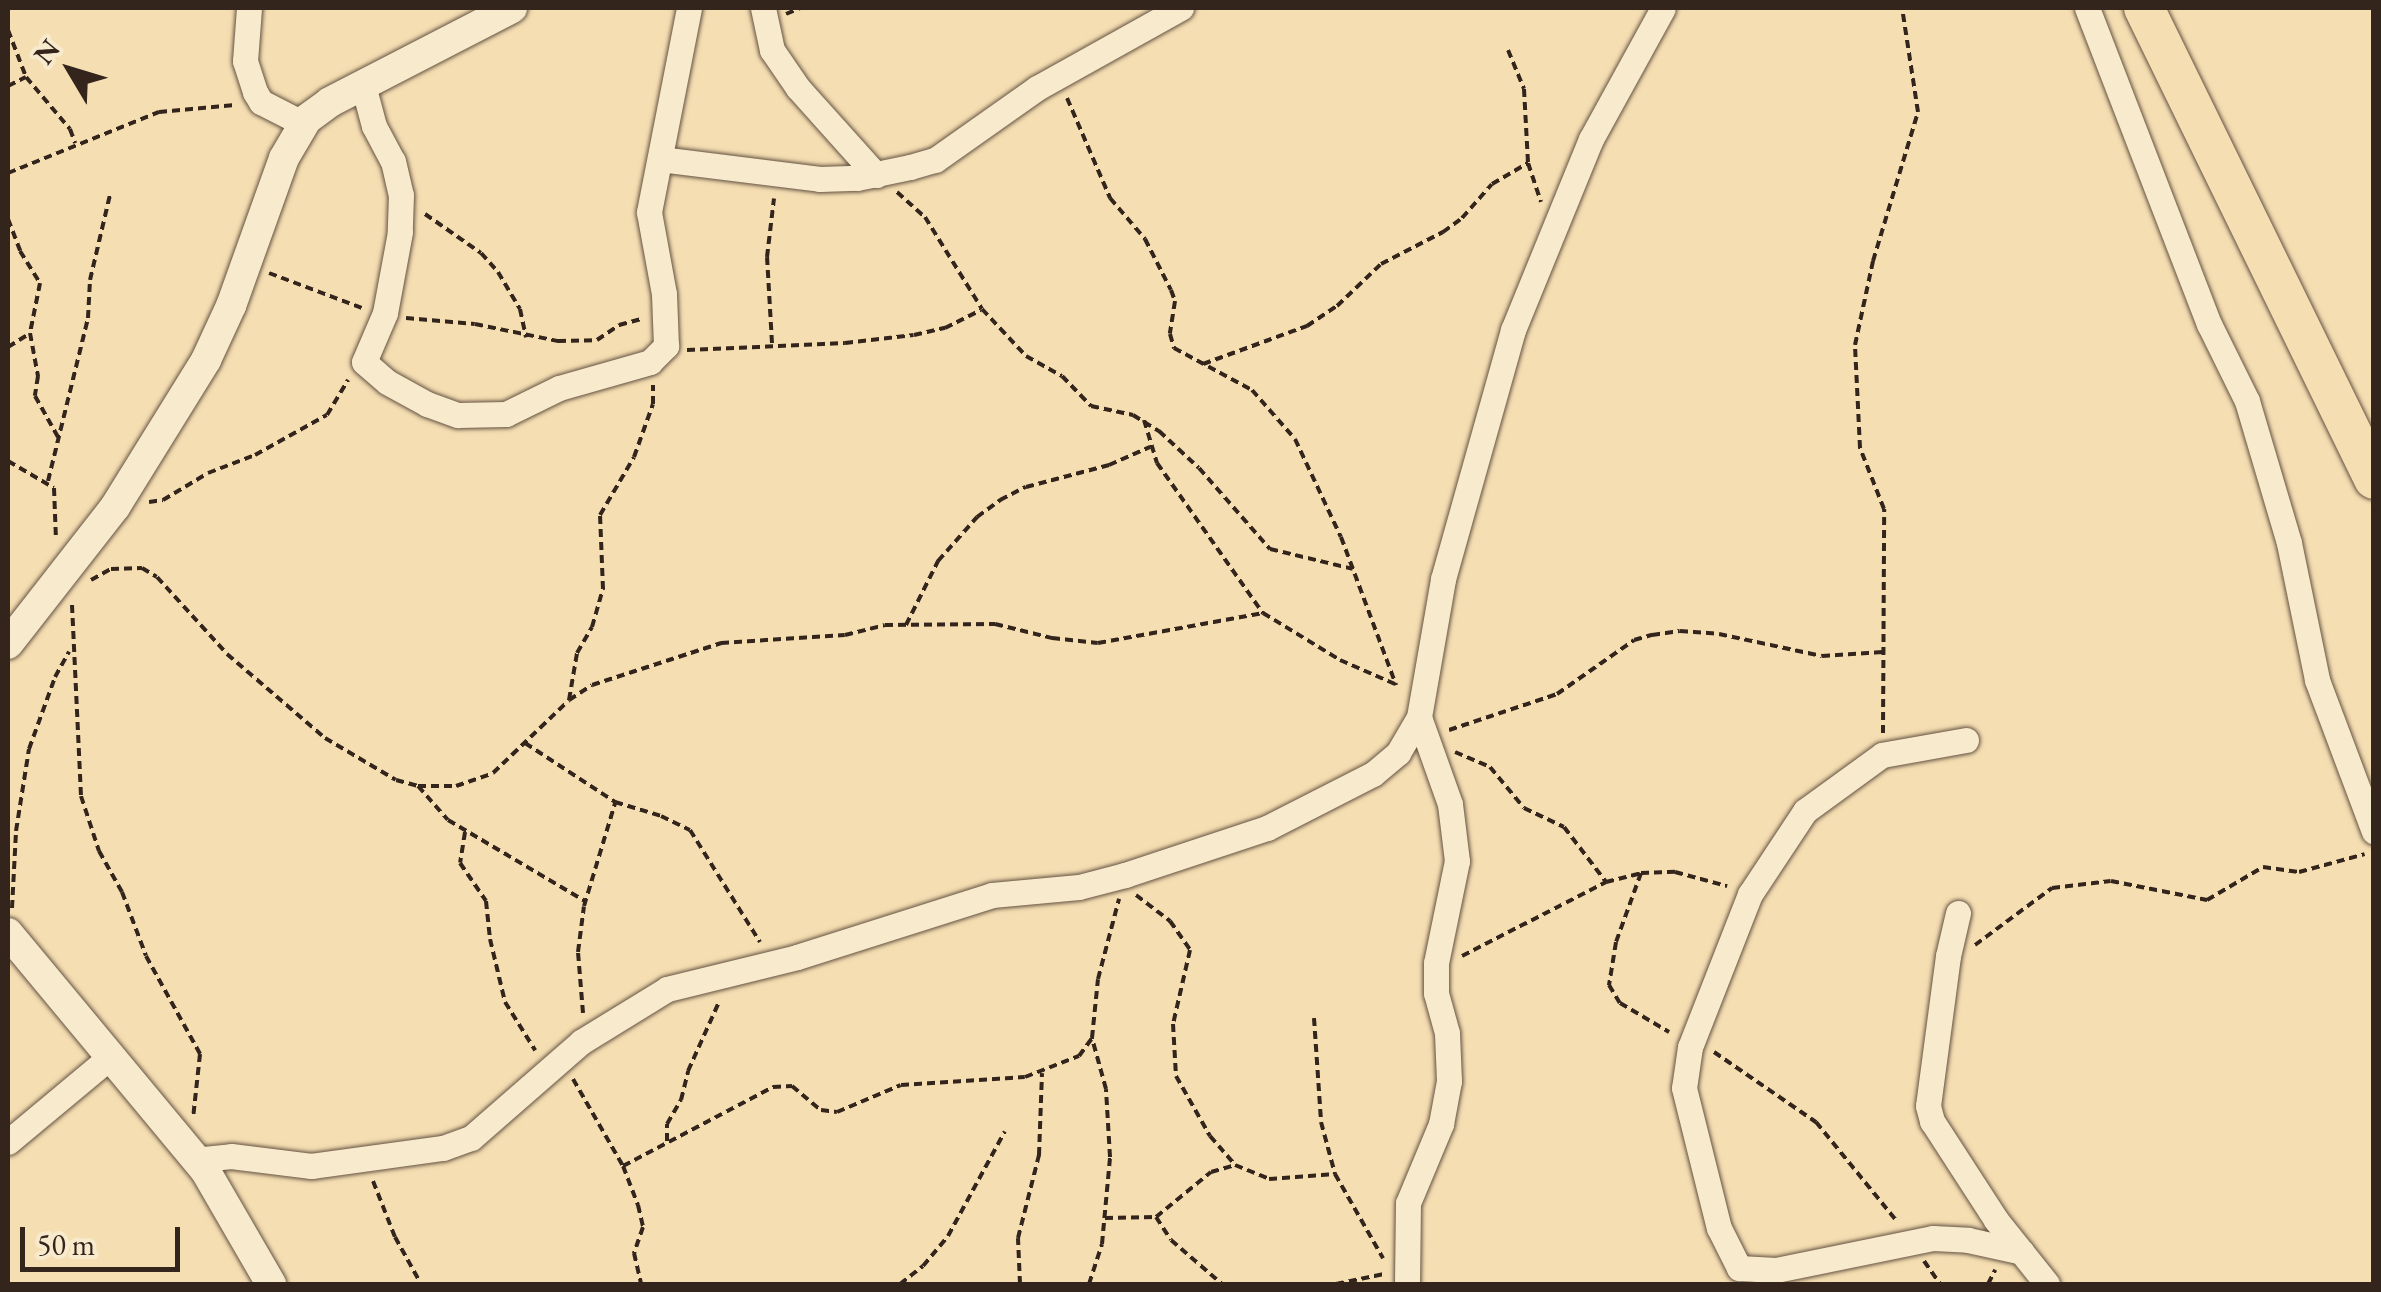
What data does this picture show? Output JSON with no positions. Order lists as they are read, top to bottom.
{
  "scale_bar": "50 m",
  "north": "top left"
}
